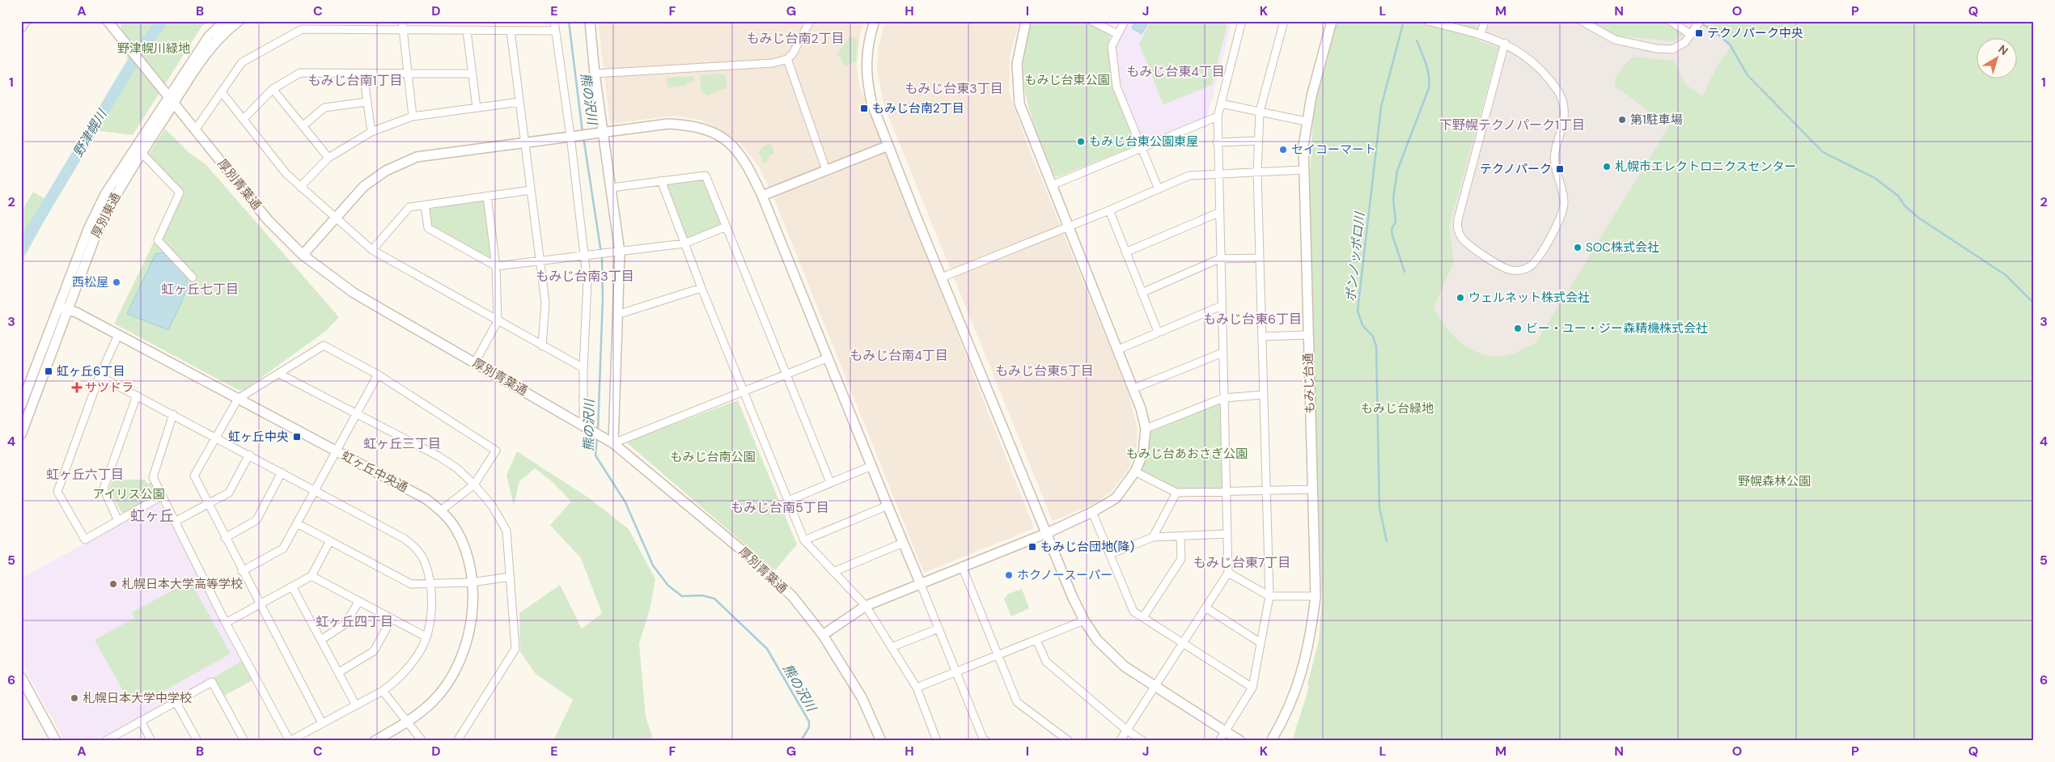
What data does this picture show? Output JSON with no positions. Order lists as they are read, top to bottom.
{
  "streets": {
    "street": [
      "厚別青葉通",
      "厚別東通",
      "もみじ台通",
      "虹ヶ丘中央通"
    ]
  },
  "crossings": [
    ["厚別青葉通", "厚別東通"],
    ["厚別東通", "虹ヶ丘中央通"]
  ],
  "districts": [
    "もみじ台南2丁目",
    "もみじ台東4丁目",
    "もみじ台南1丁目",
    "もみじ台東3丁目",
    "下野幌テクノパーク1丁目",
    "もみじ台南3丁目",
    "虹ヶ丘七丁目",
    "もみじ台東6丁目",
    "もみじ台南4丁目",
    "もみじ台東5丁目",
    "虹ヶ丘三丁目",
    "虹ヶ丘六丁目",
    "もみじ台南5丁目",
    "虹ヶ丘",
    "もみじ台東7丁目",
    "虹ヶ丘四丁目"
  ],
  "water": ["熊の沢川", "野津幌川", "ポンノッポロ川"],
  "parks": [
    "野津幌川緑地",
    "もみじ台東公園",
    "もみじ台緑地",
    "もみじ台あおさぎ公園",
    "もみじ台南公園",
    "野幌森林公園",
    "アイリス公園"
  ],
  "places": {
    "transit": [
      "テクノパーク中央",
      "もみじ台南2丁目",
      "テクノパーク",
      "虹ヶ丘6丁目",
      "虹ヶ丘中央",
      "もみじ台団地(降)"
    ],
    "other": [
      "第1駐車場",
      "もみじ台東公園東屋",
      "セイコーマート",
      "札幌市エレクトロニクスセンター",
      "SOC株式会社",
      "西松屋",
      "ウェルネット株式会社",
      "ビー・ユー・ジー森精機株式会社",
      "ホクノースーパー",
      "札幌日本大学高等学校",
      "札幌日本大学中学校"
    ],
    "health": ["サツドラ"]
  },
  "north": "top right",
  "grid": {
    "columns": [
      "A",
      "B",
      "C",
      "D",
      "E",
      "F",
      "G",
      "H",
      "I",
      "J",
      "K",
      "L",
      "M",
      "N",
      "O",
      "P",
      "Q"
    ],
    "rows": [
      "1",
      "2",
      "3",
      "4",
      "5",
      "6"
    ]
  }
}
